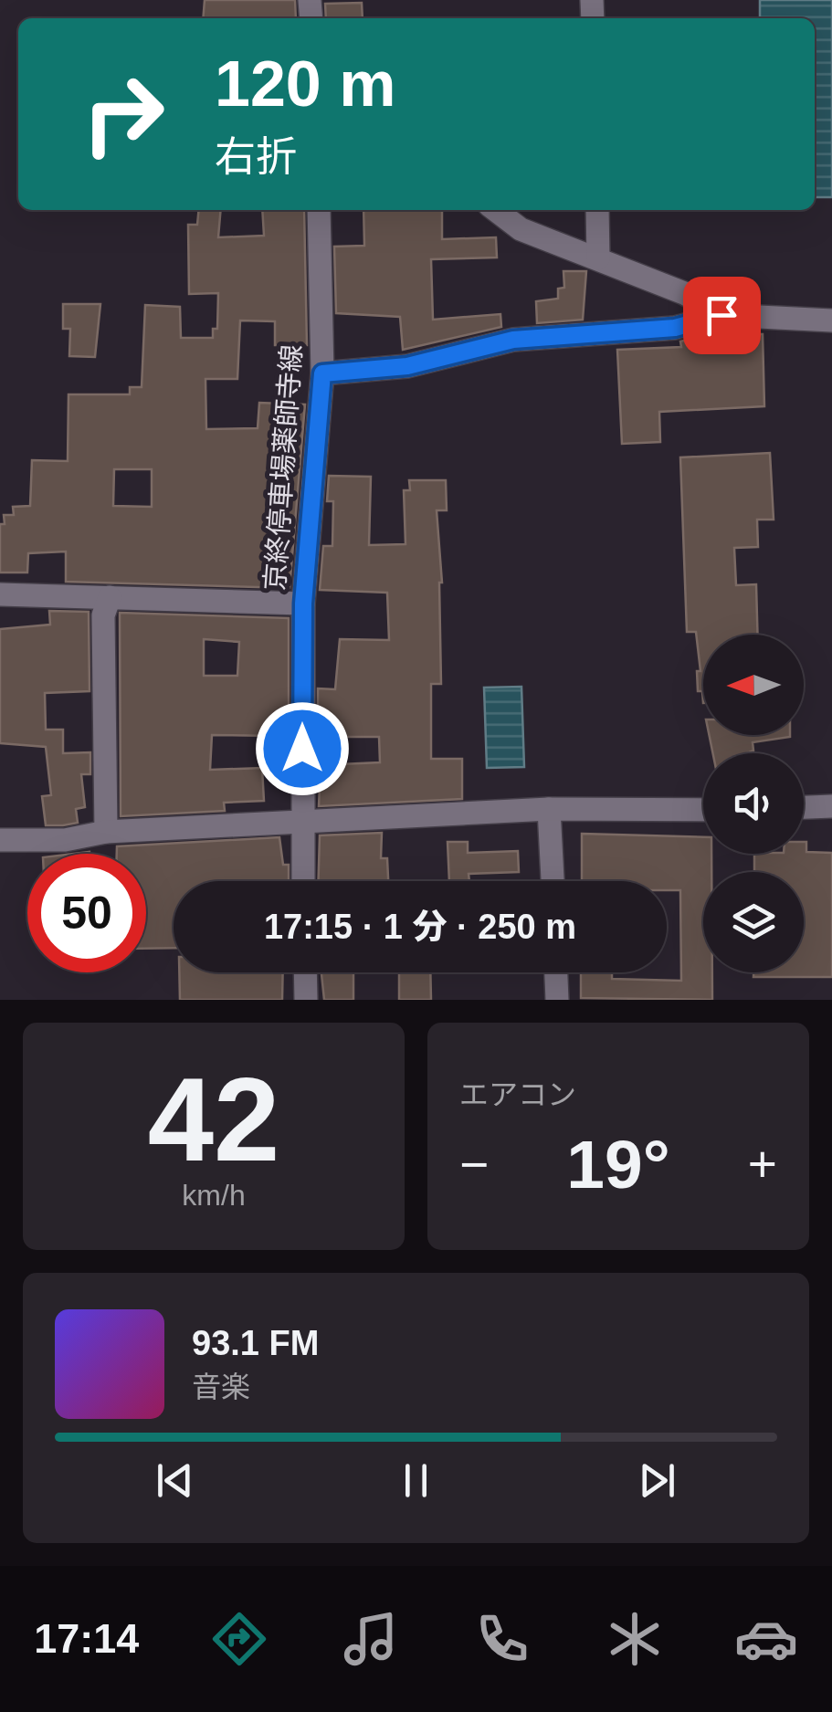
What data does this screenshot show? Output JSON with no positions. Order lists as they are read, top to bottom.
{
  "streets": {
    "street": ["京終停車場薬師寺線"]
  },
  "north": "left",
  "page": {
    "turn": ["120 m", "右折"],
    "limit": "50",
    "trip": "17:15 · 1 分 · 250 m",
    "tile": [
      ["42", "km/h"],
      "エアコン"
    ],
    "heat": ["−", "19°", "+"],
    "song": ["93.1 FM", "音楽"],
    "tabs": "17:14"
  }
}
